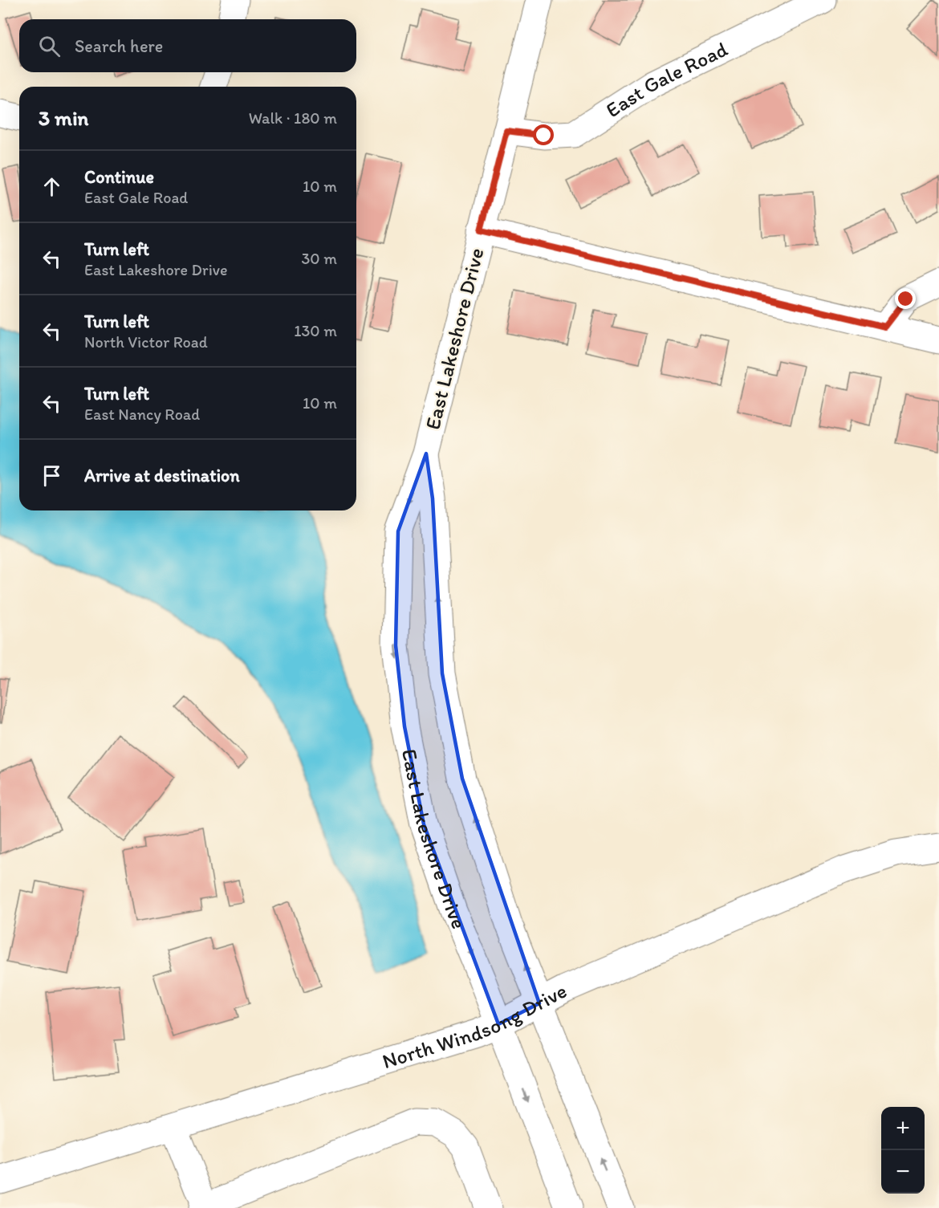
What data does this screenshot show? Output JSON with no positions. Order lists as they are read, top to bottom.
{
  "streets": {
    "main road": ["East Gale Road", "East Lakeshore Drive", "North Windsong Drive"]
  },
  "crossings": [
    ["East Gale Road", "East Lakeshore Drive"],
    ["East Lakeshore Drive", "North Windsong Drive"]
  ],
  "page": {
    "search": "Search here",
    "heading": ["3 min", "Walk · 180 m"],
    "list": [
      ["Continue", "East Gale Road", "10 m"],
      ["Turn left", "East Lakeshore Drive", "30 m"],
      ["Turn left", "North Victor Road", "130 m"],
      ["Turn left", "East Nancy Road", "10 m"],
      "Arrive at destination"
    ],
    "map_buttons": ["+", "−"]
  }
}
